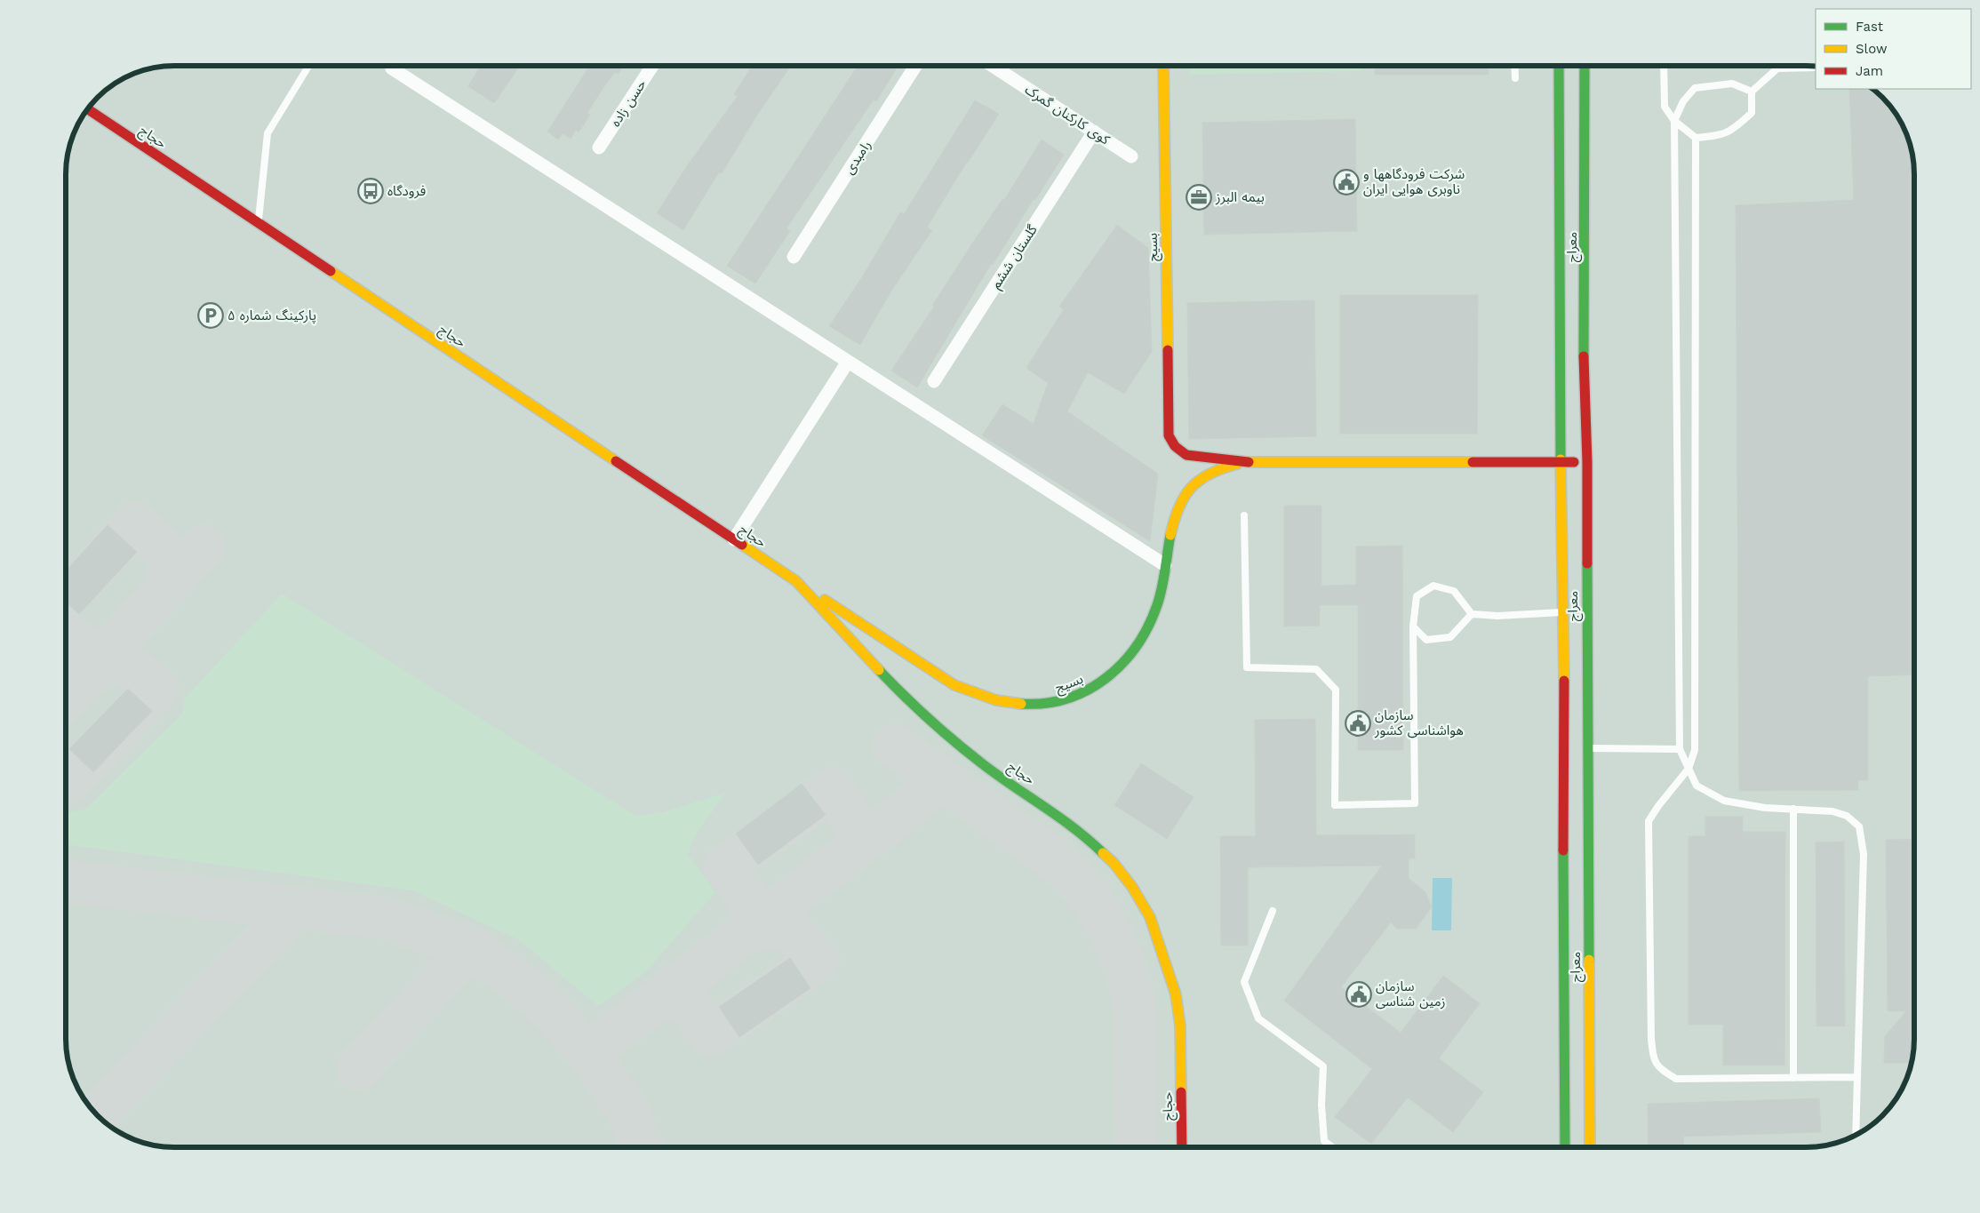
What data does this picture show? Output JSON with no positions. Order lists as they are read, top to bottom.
{
  "streets": {
    "main road": ["حجاج", "بسیج", "معراج"],
    "street": [
      "حسن زاده",
      "کوی کارکنان گمرک",
      "رامبدی",
      "گلستان ششم"
    ]
  },
  "crossings": [
    ["کوی کارکنان گمرک", "گلستان ششم"],
    ["حجاج", "بسیج"]
  ],
  "places": {
    "public building": ["شرکت فرودگاهها و ناوبری هوایی ایران", "سازمان هواشناسی کشور", "سازمان زمین شناسی"],
    "bus stop": ["فرودگاه"],
    "office": ["بیمه البرز"],
    "parking": ["پارکینگ شماره ۵"]
  },
  "legend": ["Fast", "Slow", "Jam"]
}
